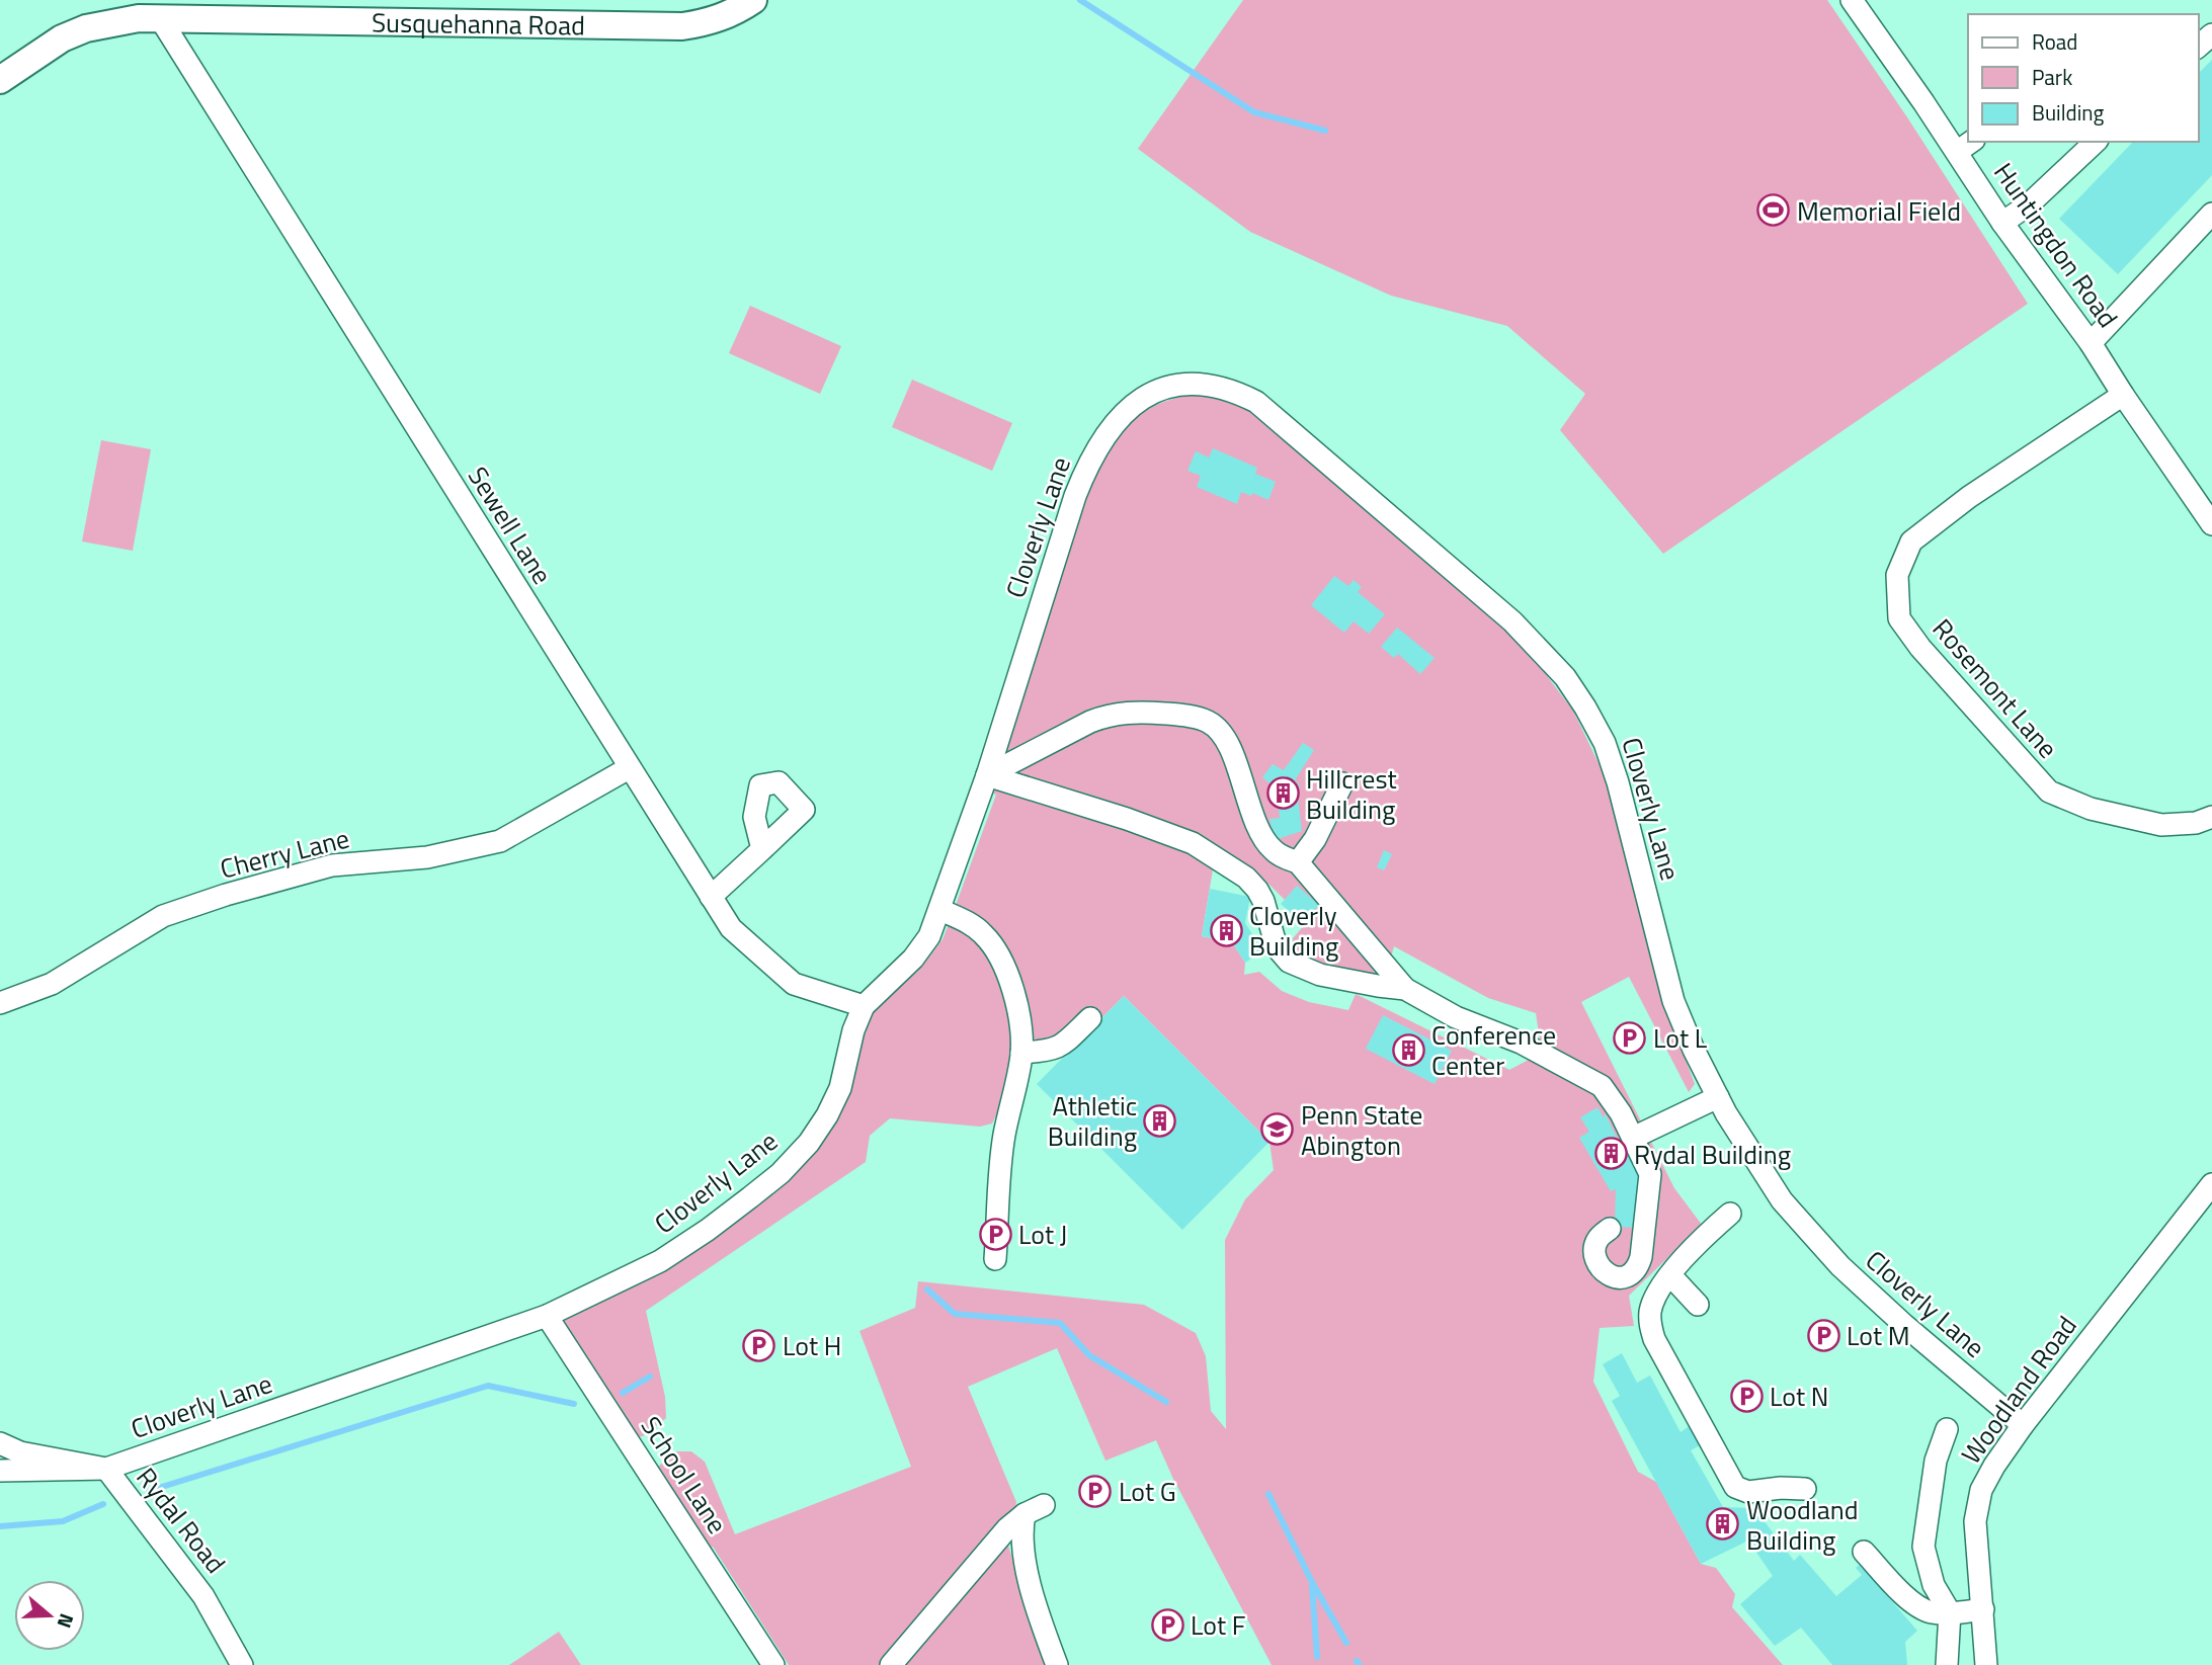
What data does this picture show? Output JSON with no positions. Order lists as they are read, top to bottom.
{
  "streets": {
    "main road": ["Susquehanna Road"],
    "street": [
      "Huntingdon Road",
      "Sewell Lane",
      "Cloverly Lane",
      "Rosemont Lane",
      "Cherry Lane",
      "Woodland Road",
      "School Lane",
      "Rydal Road"
    ]
  },
  "crossings": [
    ["Susquehanna Road", "Sewell Lane"],
    ["Huntingdon Road", "Rosemont Lane"],
    ["Sewell Lane", "Cloverly Lane"],
    ["Sewell Lane", "Cherry Lane"],
    ["Cloverly Lane", "Woodland Road"],
    ["Cloverly Lane", "School Lane"],
    ["Cloverly Lane", "Rydal Road"]
  ],
  "places": {
    "sports": ["Memorial Field"],
    "building": [
      "Hillcrest Building",
      "Cloverly Building",
      "Conference Center",
      "Athletic Building",
      "Rydal Building",
      "Woodland Building"
    ],
    "parking": [
      "Lot L",
      "Lot J",
      "Lot M",
      "Lot H",
      "Lot N",
      "Lot G",
      "Lot F"
    ],
    "school or university": ["Penn State Abington"]
  },
  "legend": ["Road", "Park", "Building"],
  "north": "right"
}
